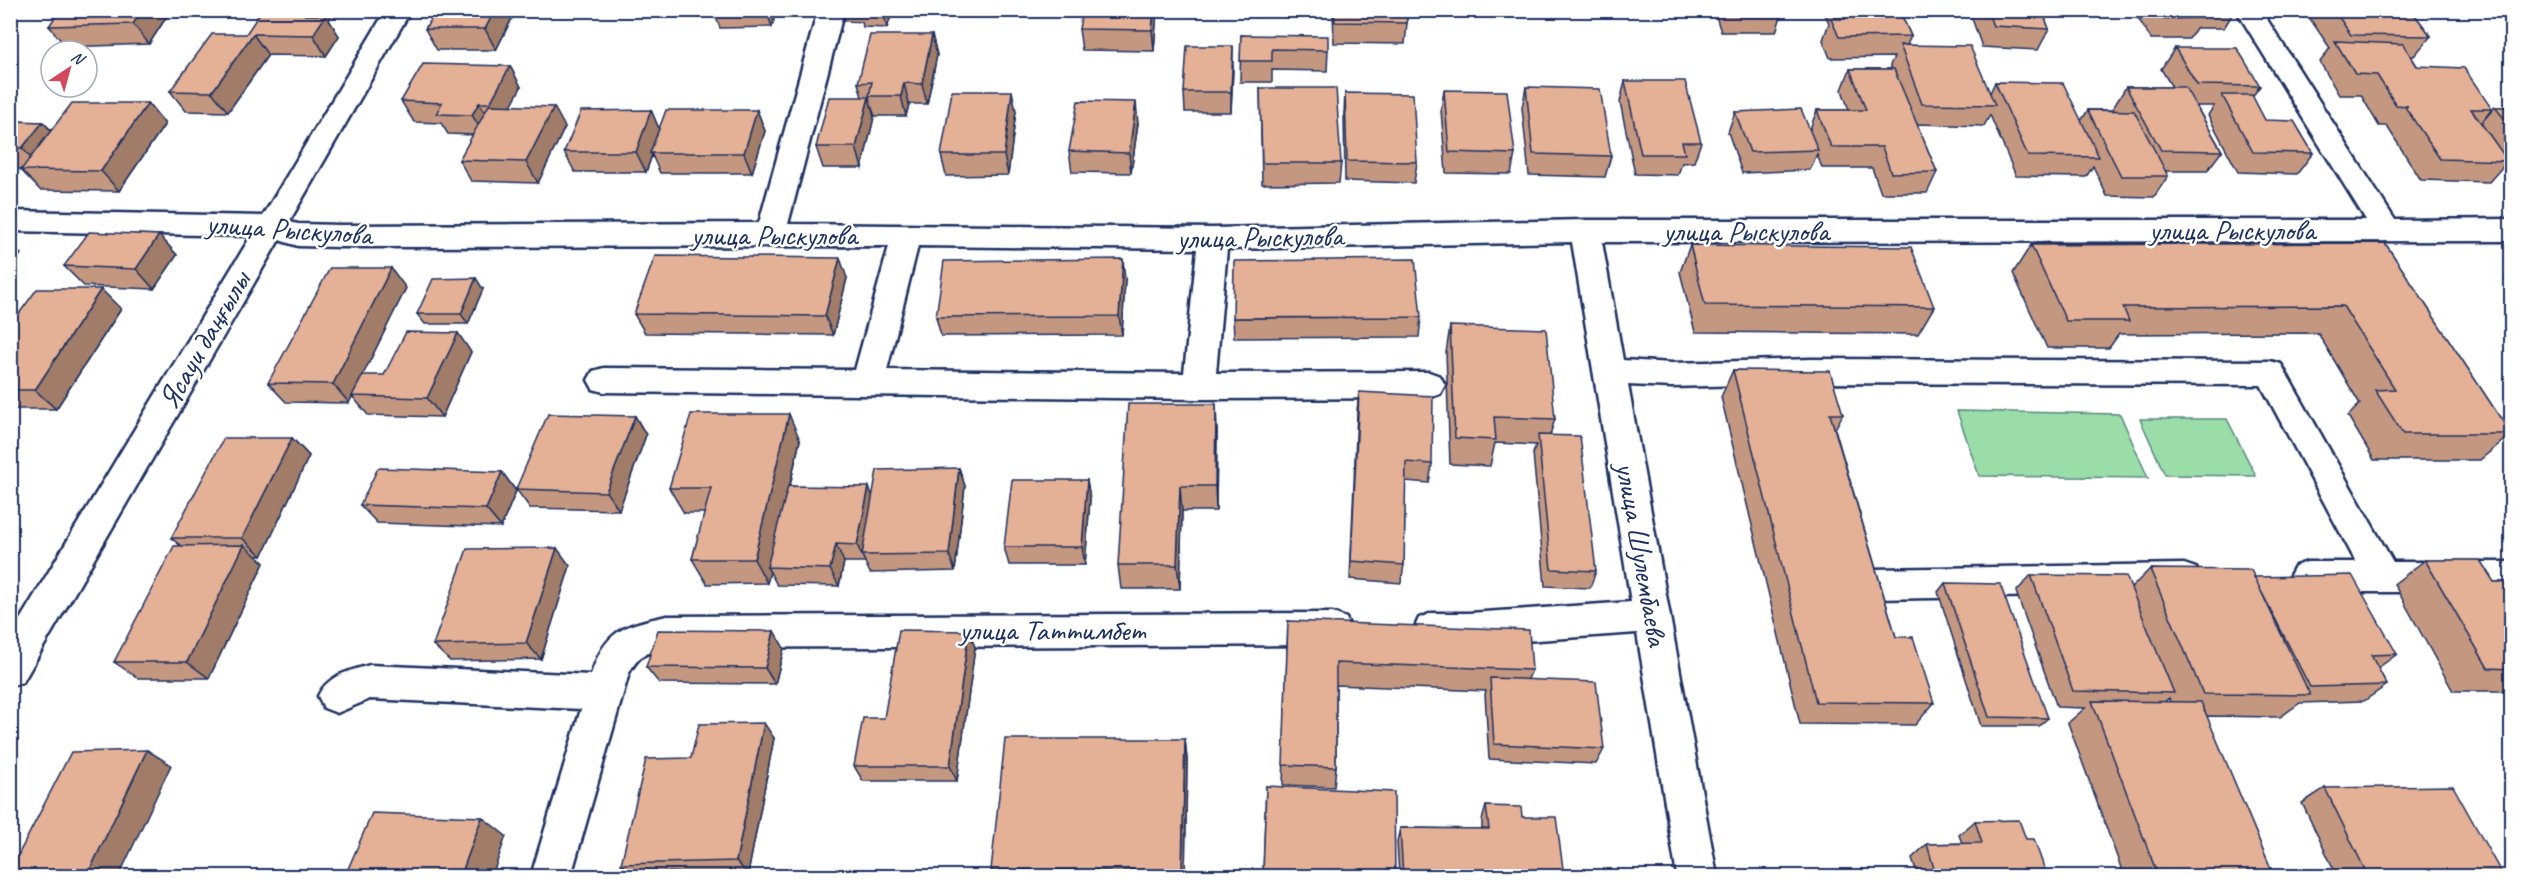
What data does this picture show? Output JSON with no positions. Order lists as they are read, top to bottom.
{
  "streets": {
    "street": [
      "улица Рыскулова",
      "Ясауи даңғылы",
      "улица Шулембаева",
      "улица Таттимбет"
    ]
  },
  "crossings": [
    ["улица Рыскулова", "Ясауи даңғылы"],
    ["улица Рыскулова", "улица Шулембаева"]
  ],
  "north": "top right"
}
